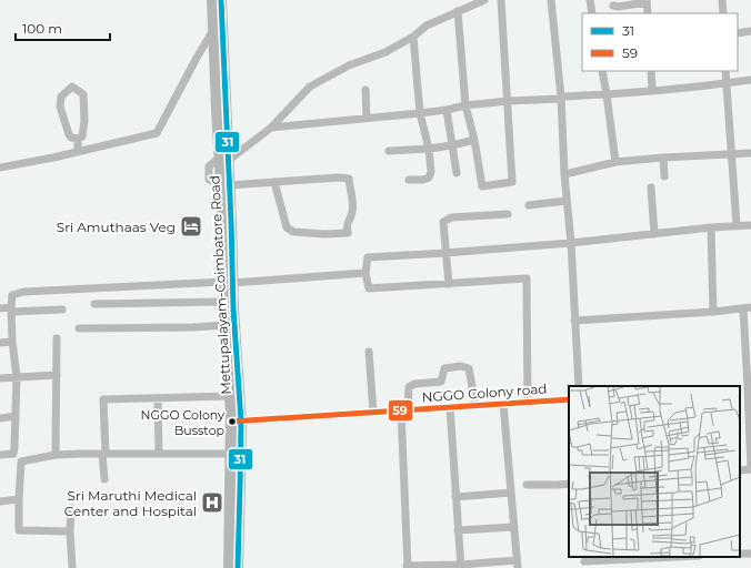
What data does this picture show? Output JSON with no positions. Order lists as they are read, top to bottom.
{
  "streets": {
    "highway": ["Mettupalayam-Coimbatore Road"],
    "street": ["NGGO Colony road"]
  },
  "crossings": [
    ["Mettupalayam-Coimbatore Road", "NGGO Colony road"]
  ],
  "places": {
    "hotel": ["Sri Amuthaas Veg"],
    "other": ["NGGO Colony Busstop"],
    "hospital": ["Sri Maruthi Medical Center and Hospital"]
  },
  "lines": ["transit line 31", "transit line 59"],
  "legend": ["31", "59"],
  "scale_bar": "100 m"
}
